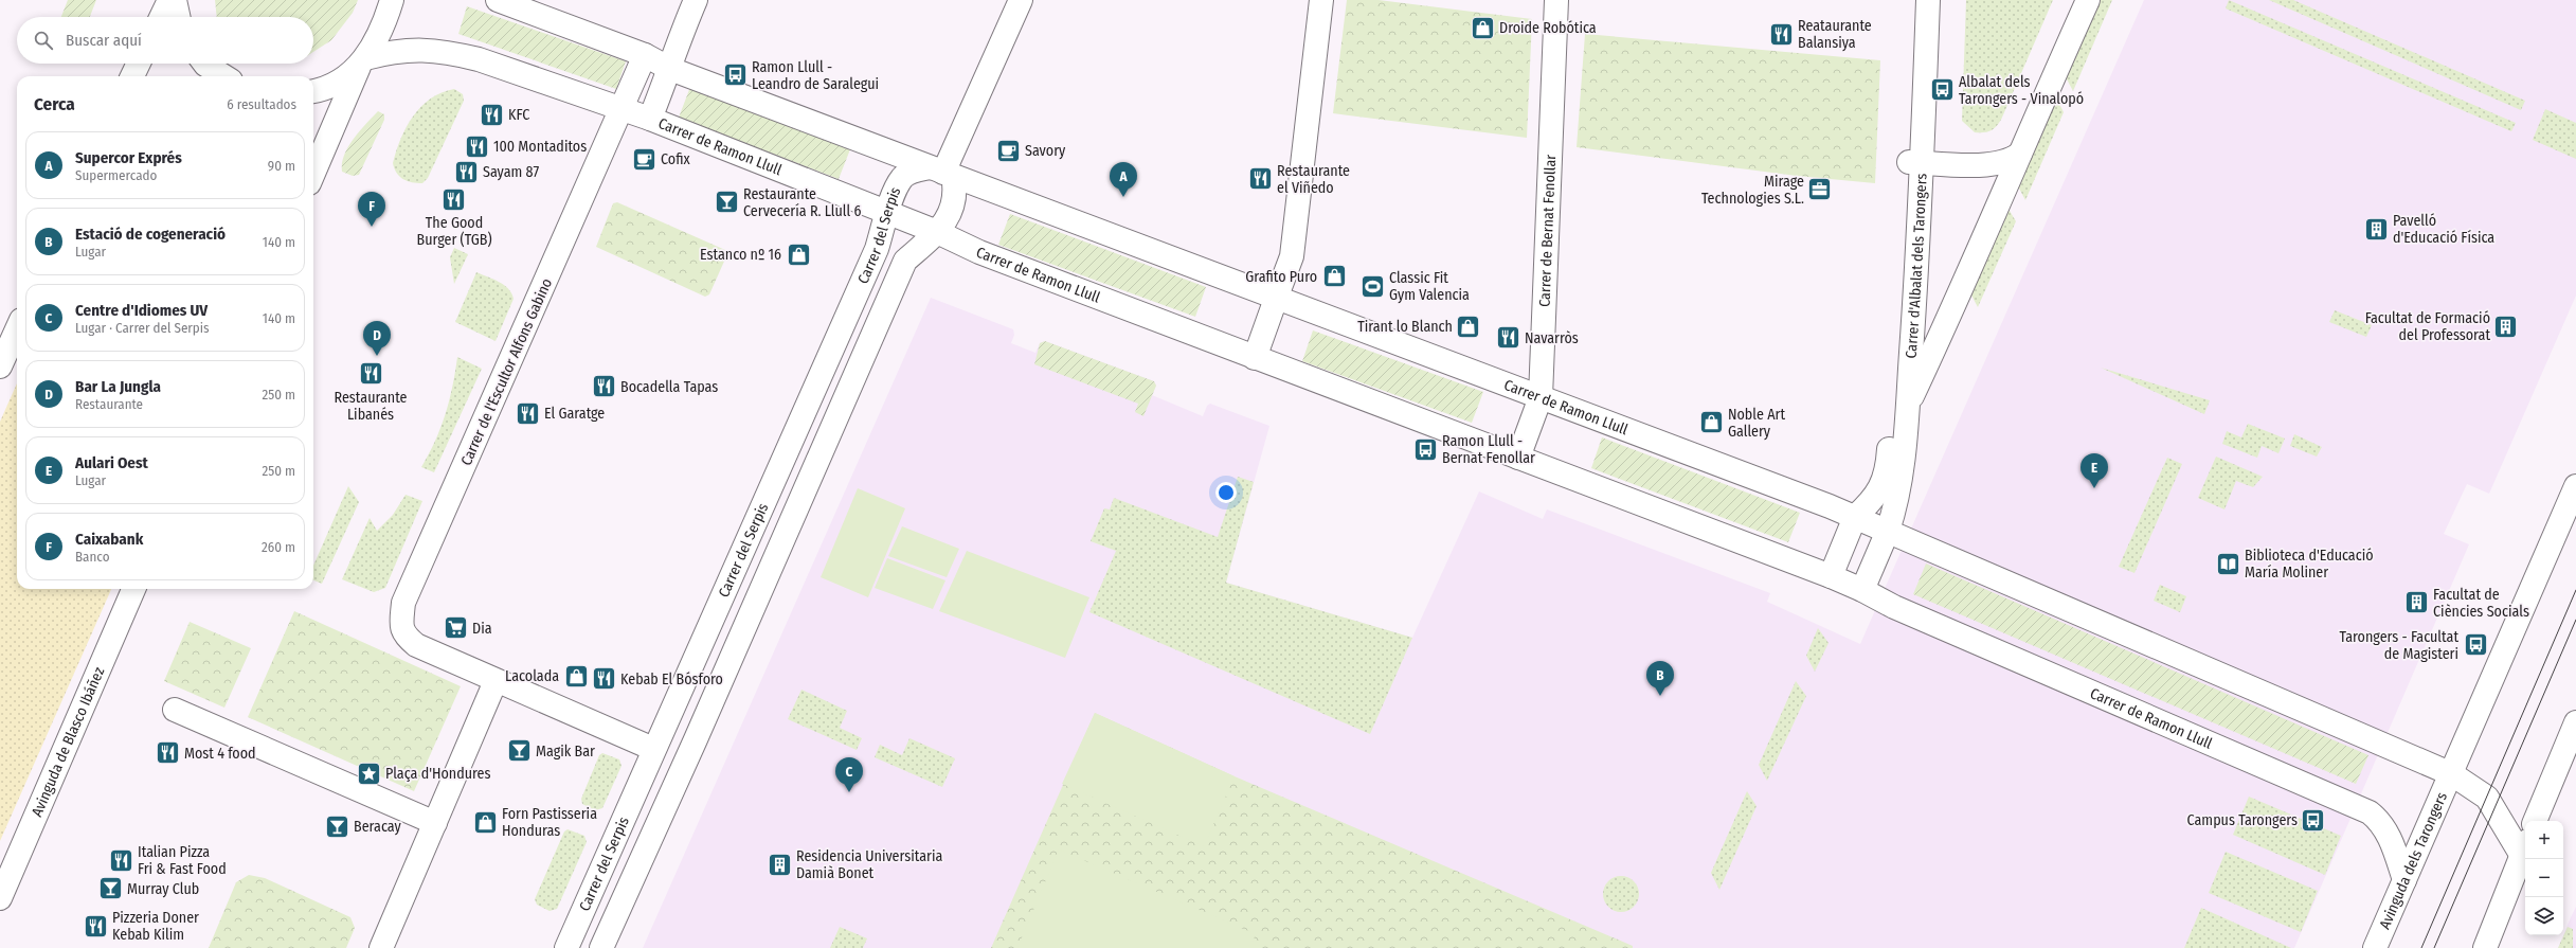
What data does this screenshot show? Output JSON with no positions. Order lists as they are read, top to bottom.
{
  "streets": {
    "main road": [
      "Carrer de Ramon Llull",
      "Carrer de Bernat Fenollar",
      "Carrer del Serpis",
      "Carrer d'Albalat dels Tarongers",
      "Carrer de l'Escultor Alfons Gabino",
      "Avinguda de Blasco Ibáñez",
      "Avinguda dels Tarongers"
    ]
  },
  "crossings": [
    ["Carrer de Ramon Llull", "Carrer de Bernat Fenollar"],
    ["Carrer de Ramon Llull", "Carrer del Serpis"],
    ["Carrer de Ramon Llull", "Carrer d'Albalat dels Tarongers"],
    ["Carrer de Ramon Llull", "Carrer de l'Escultor Alfons Gabino"],
    ["Carrer de Ramon Llull", "Avinguda dels Tarongers"]
  ],
  "places": {
    "shop": [
      "Droide Robótica",
      "Estanco nº 16",
      "Grafito Puro",
      "Tirant lo Blanch",
      "Noble Art Gallery",
      "Lacolada",
      "Forn Pastisseria Honduras"
    ],
    "restaurant": [
      "Reataurante Balansiya",
      "KFC",
      "100 Montaditos",
      "Sayam 87",
      "Restaurante el Viñedo",
      "The Good Burger (TGB)",
      "Navarròs",
      "Restaurante Libanés",
      "Bocadella Tapas",
      "El Garatge",
      "Kebab El Bósforo",
      "Most 4 food",
      "Italian Pizza Fri & Fast Food",
      "Pizzeria Doner Kebab Kilim"
    ],
    "bus stop": [
      "Ramon Llull - Leandro de Saralegui",
      "Albalat dels Tarongers - Vinalopó",
      "Ramon Llull - Bernat Fenollar",
      "Tarongers - Facultat de Magisteri",
      "Campus Tarongers"
    ],
    "cafe": ["Savory", "Cofix"],
    "office": ["Mirage Technologies S.L."],
    "bar": [
      "Restaurante Cervecería R. Llull 6",
      "Magik Bar",
      "Beracay",
      "Murray Club"
    ],
    "building": [
      "Pavelló d'Educació Física",
      "Facultat de Formació del Professorat",
      "Facultat de Ciències Socials",
      "Residencia Universitaria Damià Bonet"
    ],
    "sports": ["Classic Fit Gym Valencia"],
    "library": ["Biblioteca d'Educació María Moliner"],
    "supermarket": ["Dia"],
    "place": ["Plaça d'Hondures"]
  },
  "page": {
    "search": "Buscar aquí",
    "heading": ["Cerca", "6 resultados"],
    "list": [
      {
        "mark": "A",
        "name": "Supercor Exprés",
        "note": "Supermercado",
        "value": "90 m"
      },
      {
        "mark": "B",
        "name": "Estació de cogeneració",
        "note": "Lugar",
        "value": "140 m"
      },
      {
        "mark": "C",
        "name": "Centre d'Idiomes UV",
        "note": "Lugar · Carrer del Serpis",
        "value": "140 m"
      },
      {
        "mark": "D",
        "name": "Bar La Jungla",
        "note": "Restaurante",
        "value": "250 m"
      },
      {
        "mark": "E",
        "name": "Aulari Oest",
        "note": "Lugar",
        "value": "250 m"
      },
      {
        "mark": "F",
        "name": "Caixabank",
        "note": "Banco",
        "value": "260 m"
      }
    ],
    "pins": [
      "A",
      "F",
      "D",
      "E",
      "B",
      "C"
    ],
    "map_buttons": ["+", "−"]
  }
}
